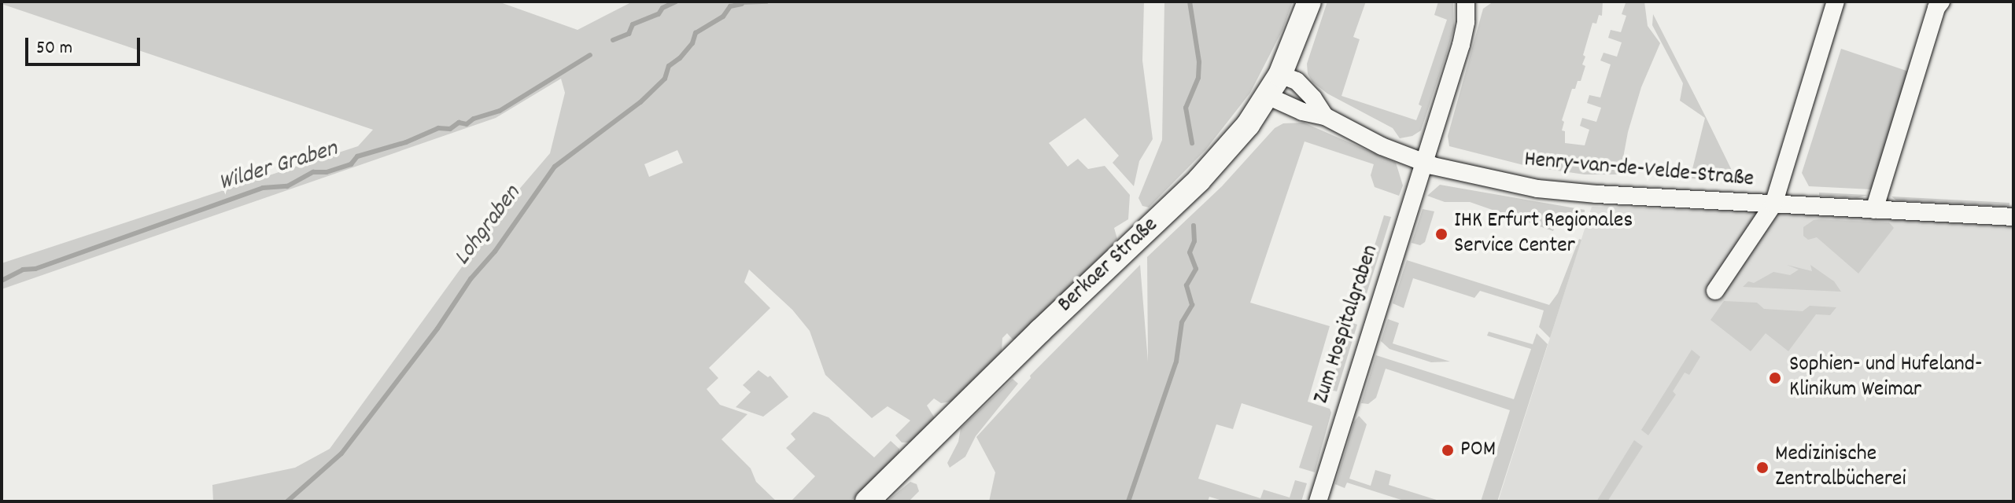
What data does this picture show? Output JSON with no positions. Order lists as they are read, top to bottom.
{
  "streets": {
    "main road": ["Berkaer Straße"],
    "street": ["Henry-van-de-Velde-Straße", "Zum Hospitalgraben"]
  },
  "crossings": [
    ["Henry-van-de-Velde-Straße", "Berkaer Straße"],
    ["Henry-van-de-Velde-Straße", "Zum Hospitalgraben"]
  ],
  "water": ["Wilder Graben", "Lohgraben"],
  "places": [
    "IHK Erfurt Regionales Service Center",
    "Sophien- und Hufeland- Klinikum Weimar",
    "POM",
    "Medizinische Zentralbücherei"
  ],
  "scale_bar": "50 m"
}
